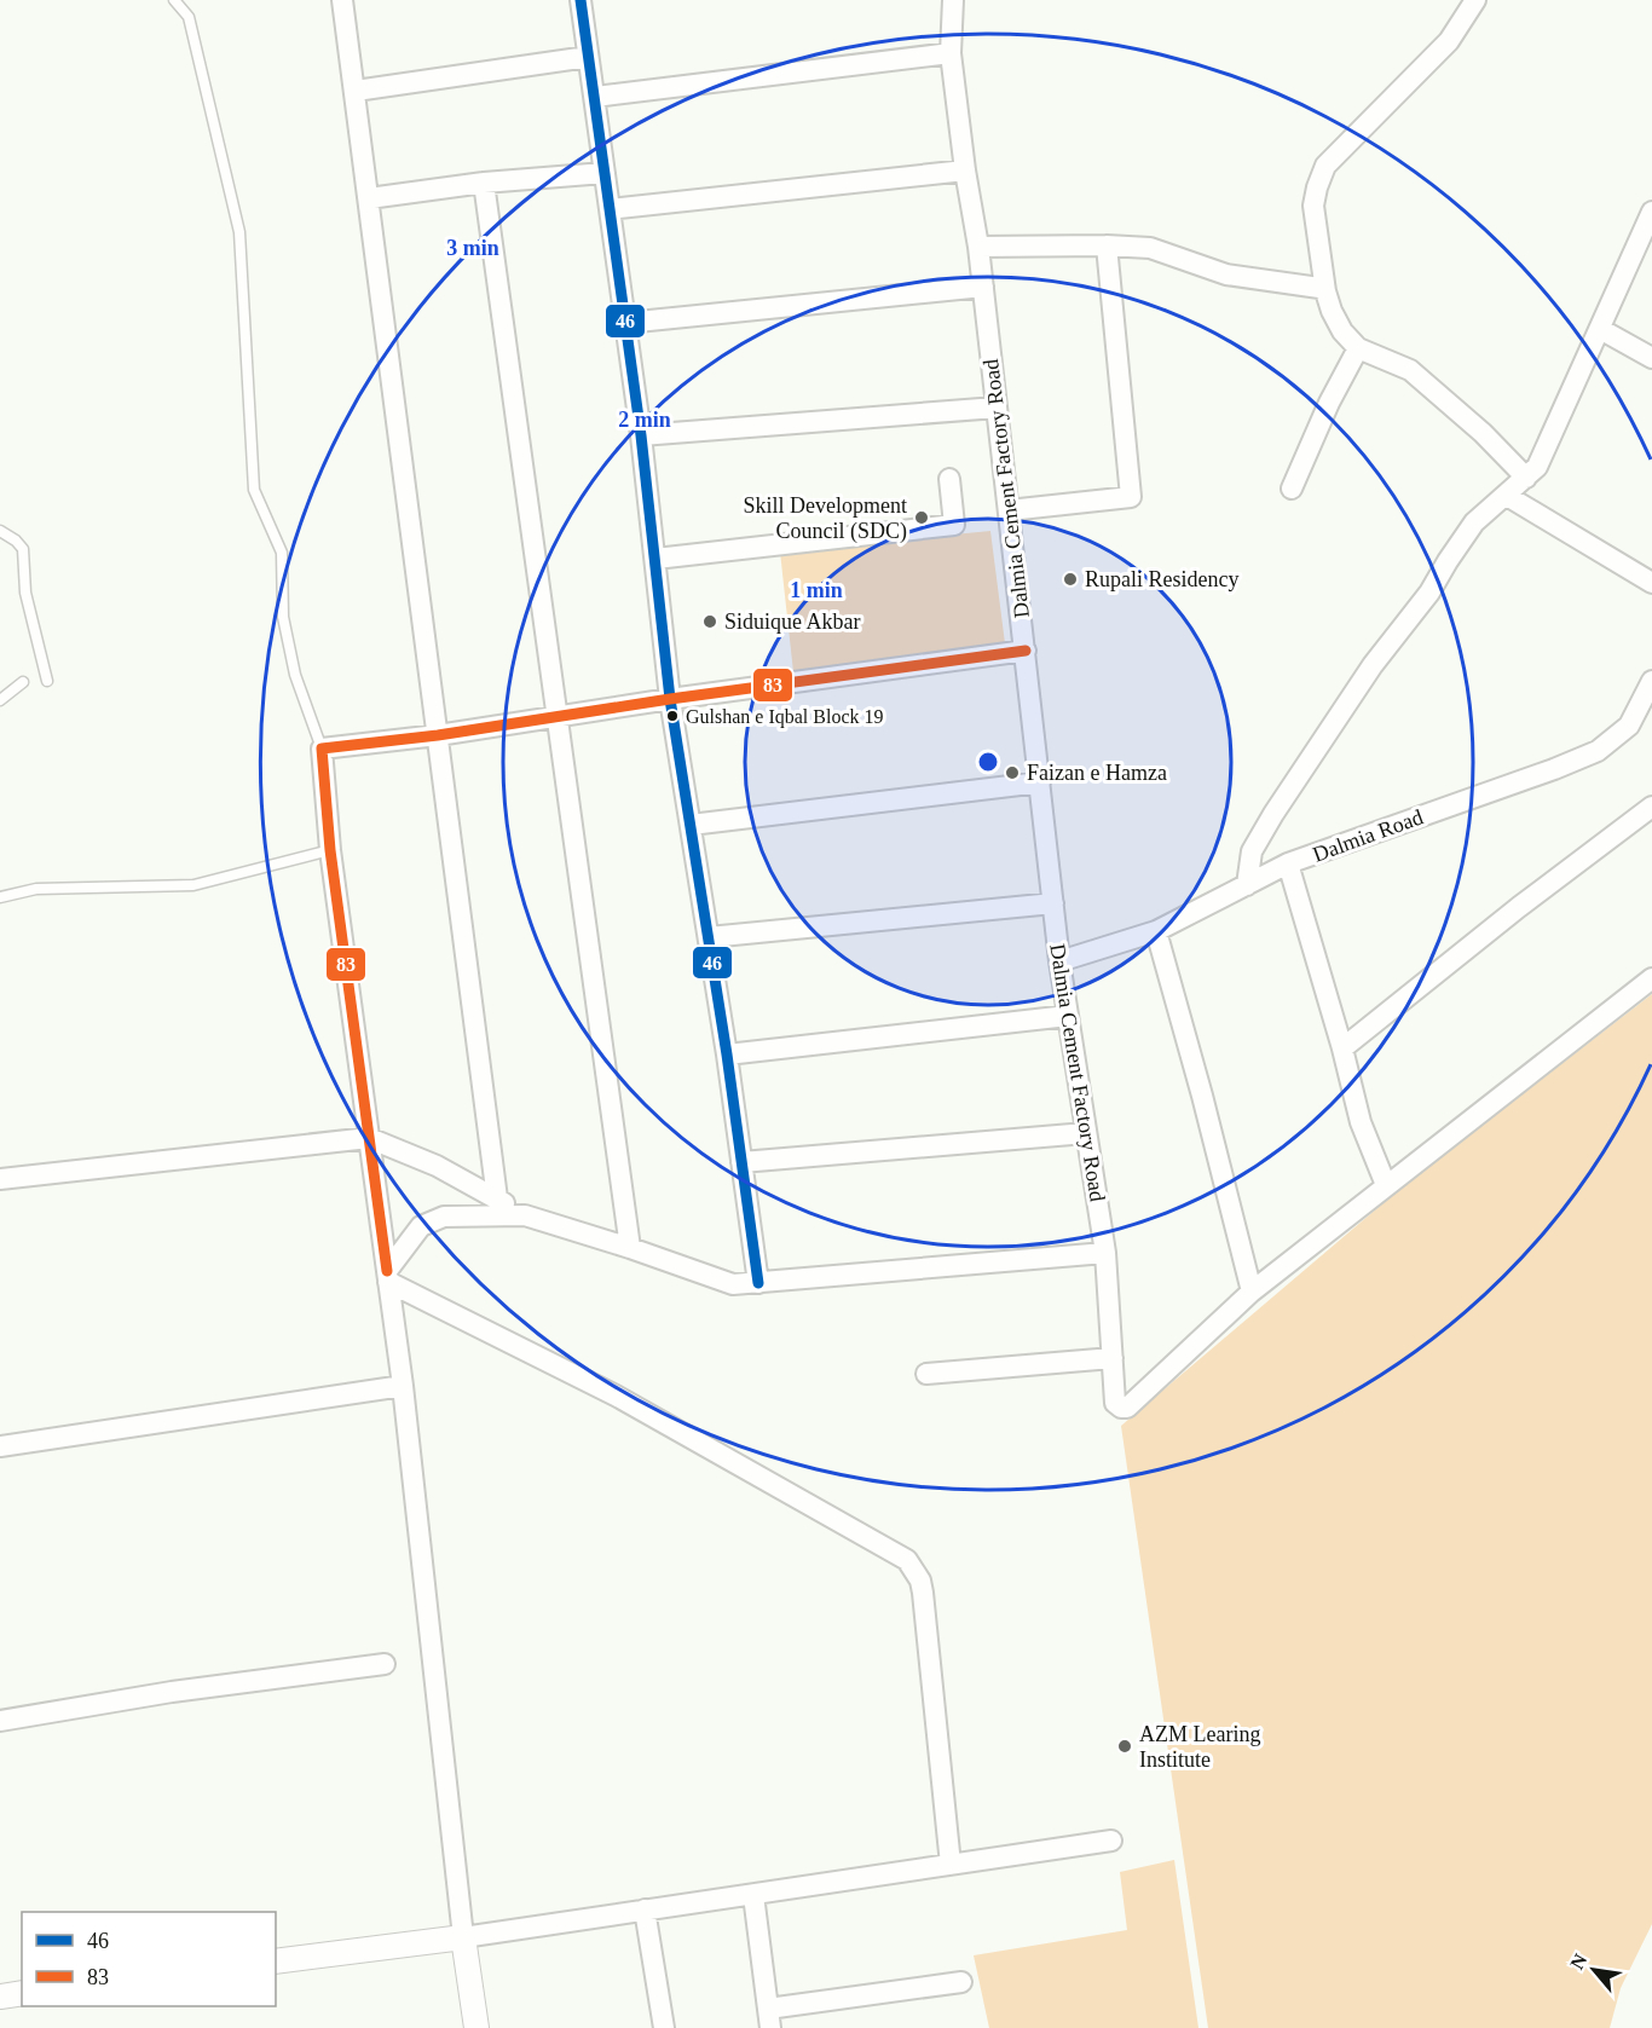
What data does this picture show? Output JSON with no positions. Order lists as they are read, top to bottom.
{
  "streets": {
    "street": ["Dalmia Cement Factory Road", "Dalmia Road"]
  },
  "crossings": [
    ["Dalmia Cement Factory Road", "Dalmia Road"]
  ],
  "places": [
    "Skill Development Council (SDC)",
    "Rupali Residency",
    "Siduique Akbar",
    "Gulshan e Iqbal Block 19",
    "Faizan e Hamza",
    "AZM Learing Institute"
  ],
  "lines": ["transit line 46", "transit line 83"],
  "legend": ["46", "83"],
  "north": "top left",
  "rings": ["3 min", "2 min", "1 min"]
}
